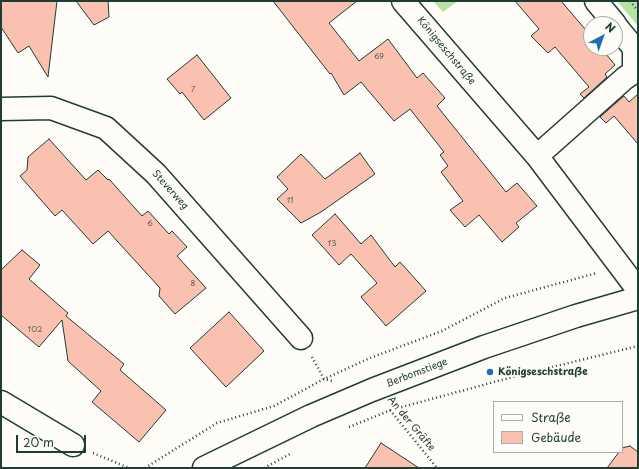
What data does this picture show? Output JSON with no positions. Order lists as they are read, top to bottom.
{
  "streets": {
    "street": ["Königseschstraße", "Steverweg", "Berbomstiege"],
    "path": ["An der Gräfte"]
  },
  "crossings": [
    ["Berbomstiege", "An der Gräfte"]
  ],
  "places": ["Königseschstraße"],
  "house_numbers": [
    "69",
    "7",
    "11",
    "6",
    "13",
    "8",
    "102"
  ],
  "legend": ["Straße", "Gebäude"],
  "scale_bar": "20 m",
  "north": "top right"
}
